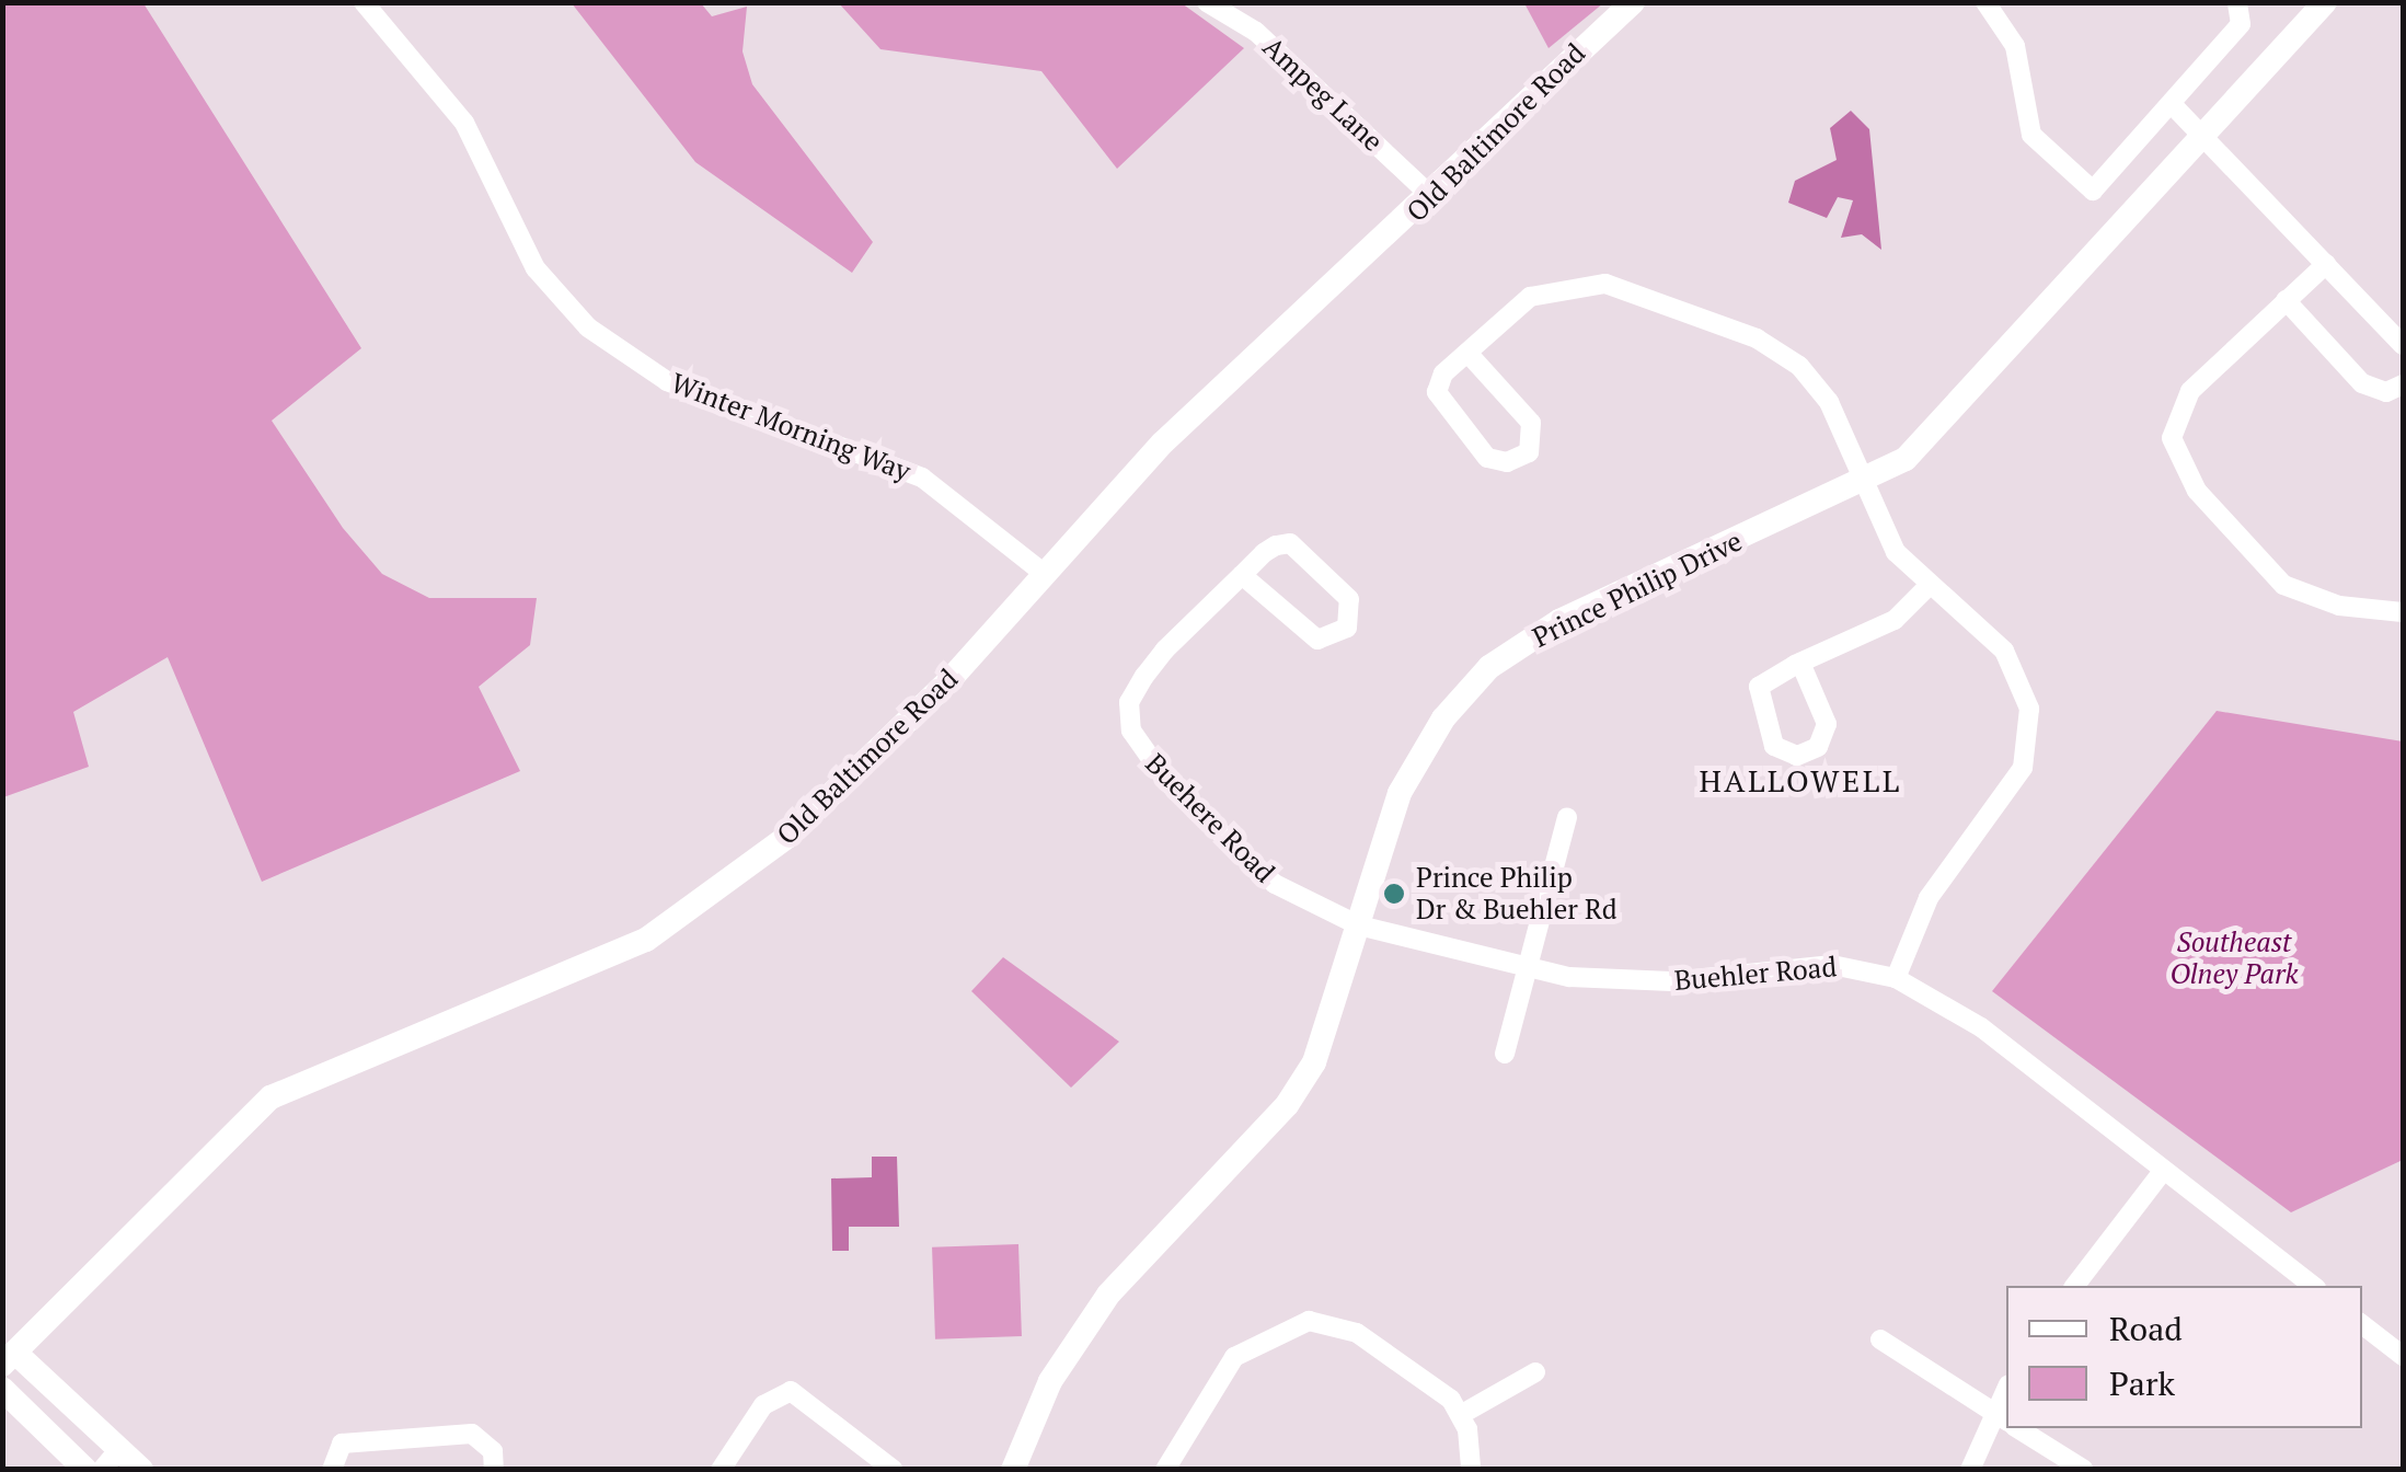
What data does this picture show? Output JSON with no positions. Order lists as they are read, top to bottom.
{
  "streets": {
    "street": [
      "Ampeg Lane",
      "Old Baltimore Road",
      "Winter Morning Way",
      "Prince Philip Drive",
      "Buehere Road",
      "Buehler Road"
    ]
  },
  "crossings": [
    ["Ampeg Lane", "Old Baltimore Road"],
    ["Old Baltimore Road", "Winter Morning Way"],
    ["Prince Philip Drive", "Buehere Road"],
    ["Prince Philip Drive", "Buehler Road"],
    ["Buehere Road", "Buehler Road"]
  ],
  "districts": ["HALLOWELL"],
  "parks": ["Southeast Olney Park"],
  "places": ["Prince Philip Dr & Buehler Rd"],
  "legend": ["Road", "Park"]
}
